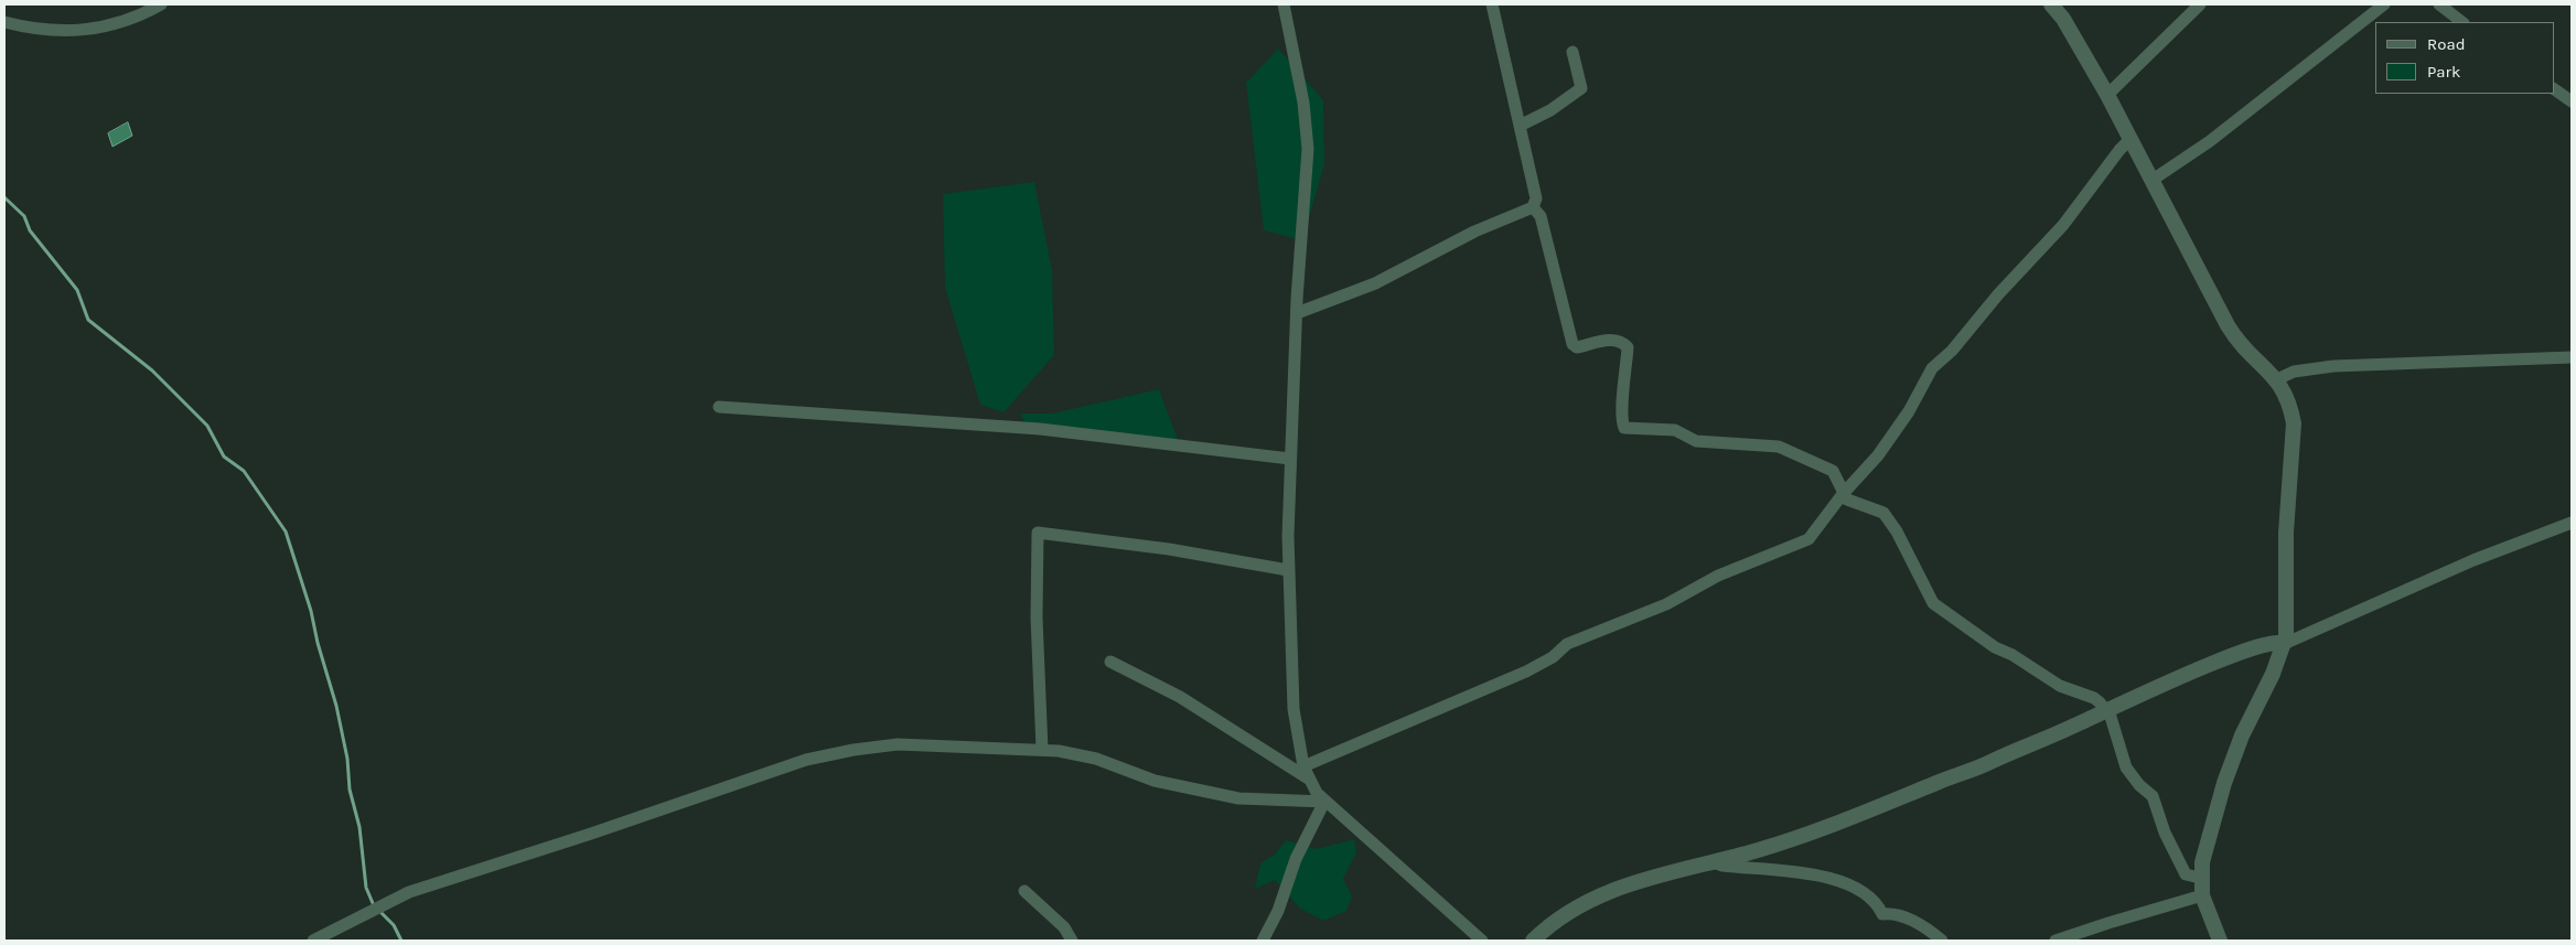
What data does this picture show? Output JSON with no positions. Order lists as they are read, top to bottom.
{
  "legend": ["Road", "Park"]
}
